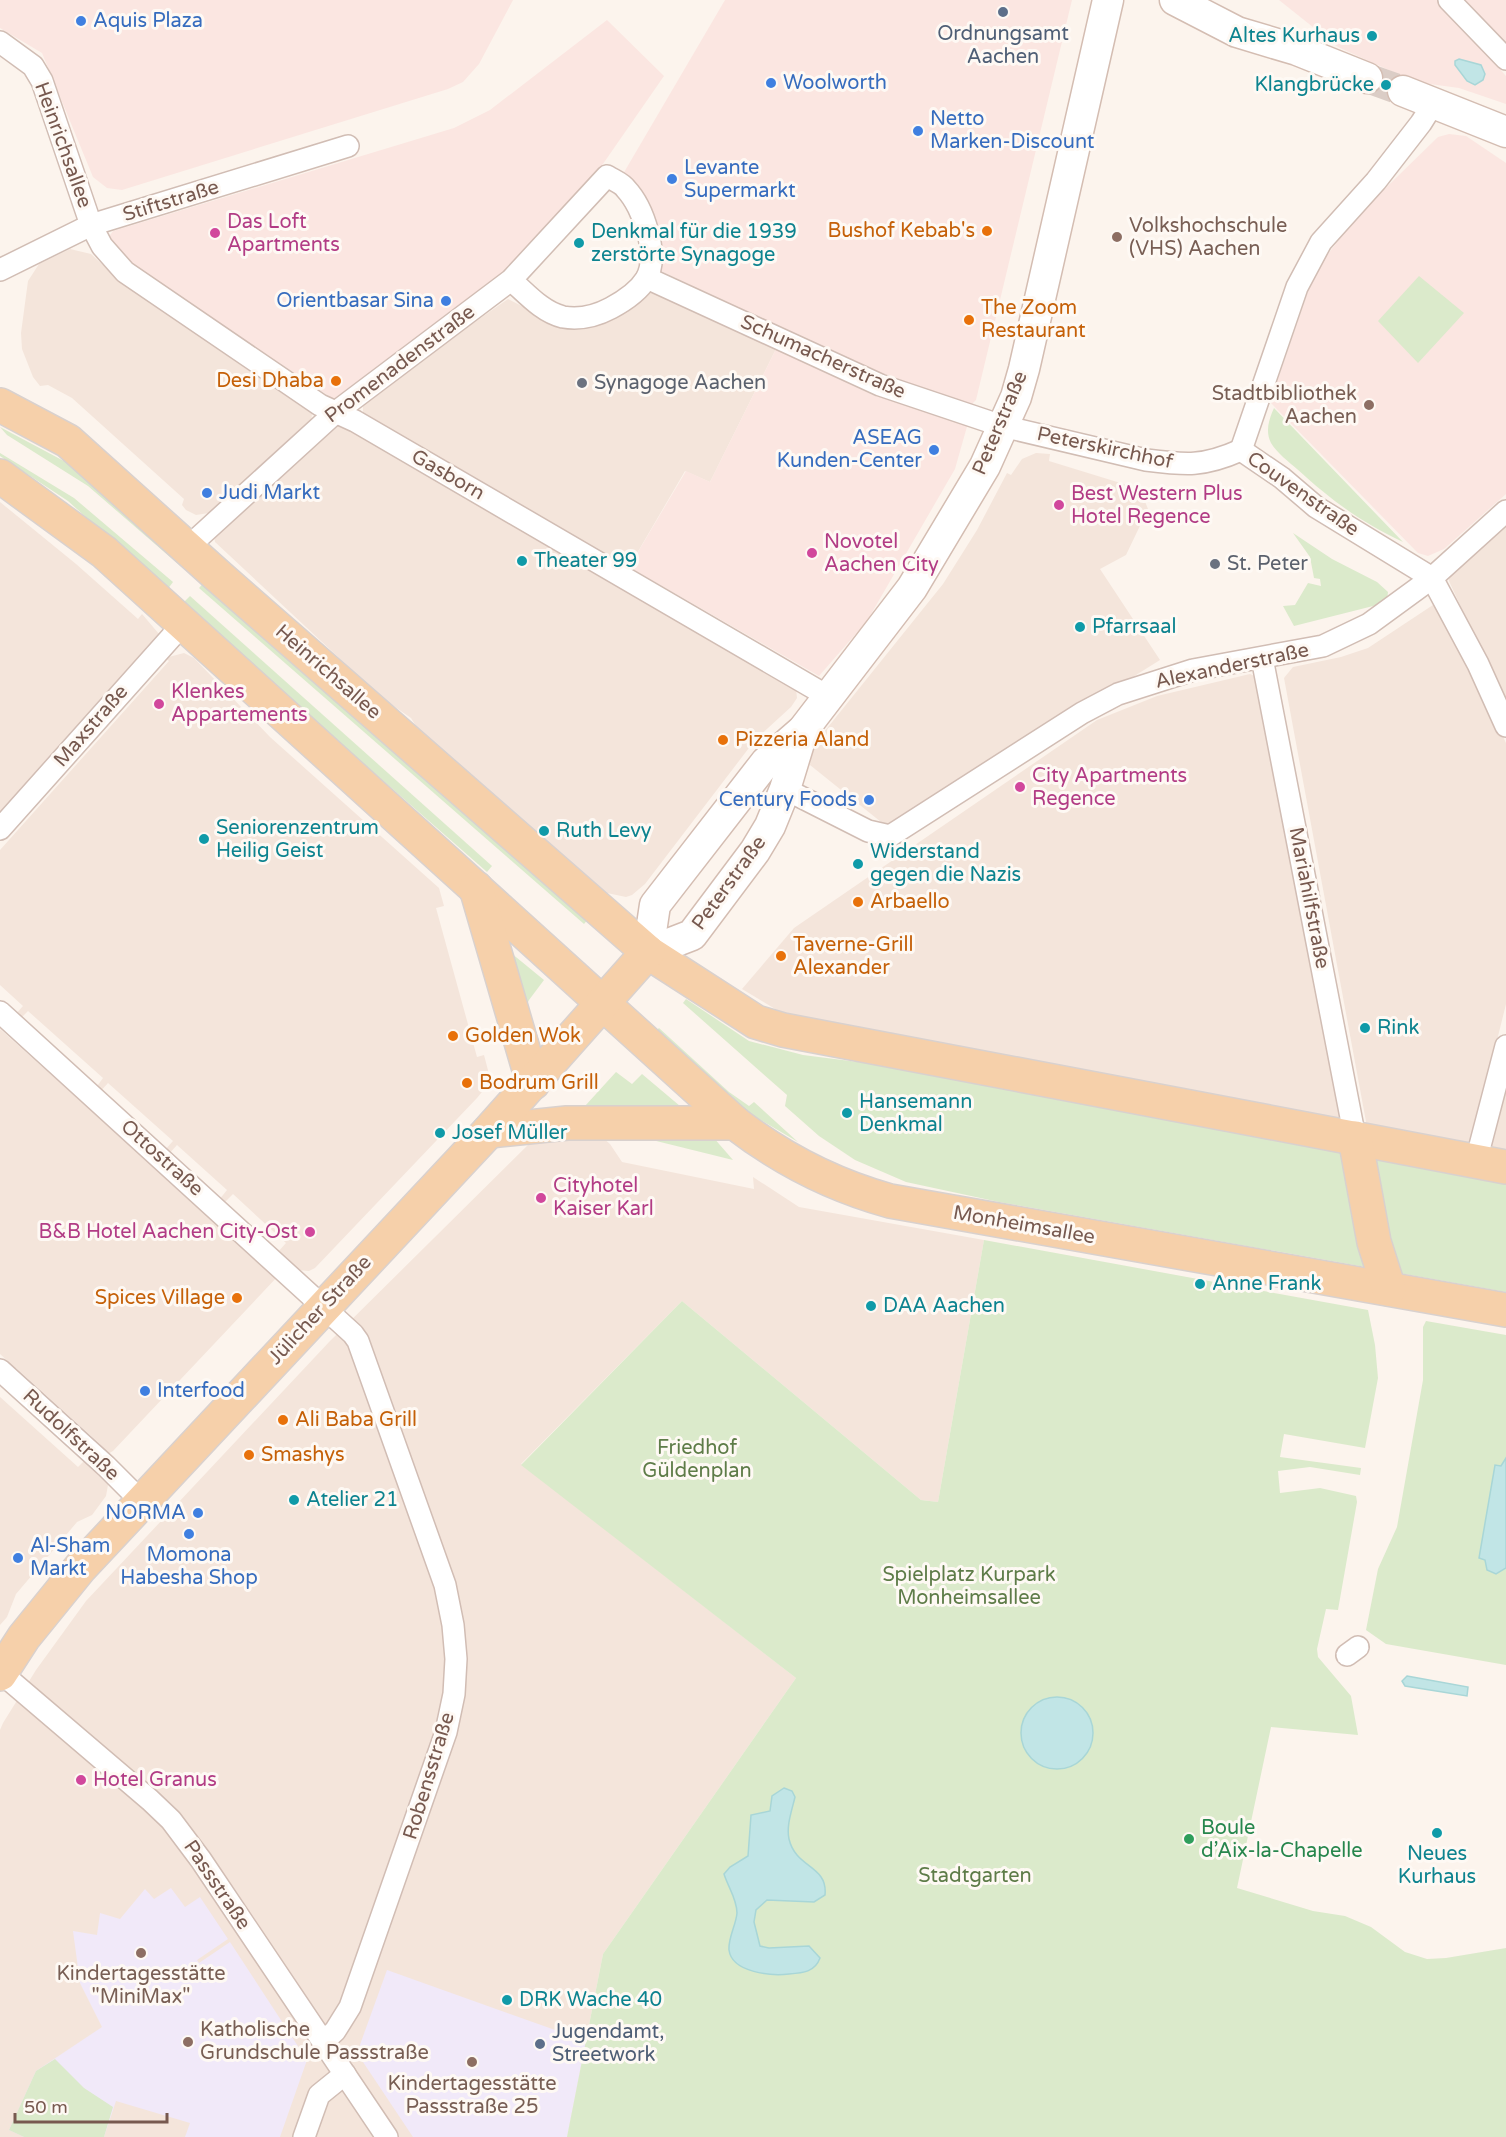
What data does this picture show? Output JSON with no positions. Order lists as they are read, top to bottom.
{
  "streets": {
    "main road": ["Heinrichsallee", "Monheimsallee", "Jülicher Straße"],
    "street": [
      "Stiftstraße",
      "Schumacherstraße",
      "Promenadenstraße",
      "Peterstraße",
      "Peterskirchhof",
      "Gasborn",
      "Couvenstraße",
      "Alexanderstraße",
      "Maxstraße",
      "Mariahilfstraße",
      "Ottostraße",
      "Rudolfstraße",
      "Robensstraße",
      "Passstraße"
    ]
  },
  "crossings": [
    ["Heinrichsallee", "Stiftstraße"],
    ["Heinrichsallee", "Promenadenstraße"],
    ["Heinrichsallee", "Peterstraße"],
    ["Heinrichsallee", "Gasborn"],
    ["Heinrichsallee", "Jülicher Straße"],
    ["Stiftstraße", "Gasborn"],
    ["Schumacherstraße", "Promenadenstraße"],
    ["Schumacherstraße", "Peterstraße"],
    ["Schumacherstraße", "Peterskirchhof"],
    ["Promenadenstraße", "Gasborn"],
    ["Peterstraße", "Peterskirchhof"],
    ["Peterstraße", "Gasborn"],
    ["Peterstraße", "Alexanderstraße"],
    ["Peterstraße", "Jülicher Straße"],
    ["Peterskirchhof", "Couvenstraße"],
    ["Couvenstraße", "Alexanderstraße"],
    ["Alexanderstraße", "Mariahilfstraße"],
    ["Ottostraße", "Jülicher Straße"],
    ["Ottostraße", "Robensstraße"],
    ["Monheimsallee", "Jülicher Straße"],
    ["Jülicher Straße", "Rudolfstraße"],
    ["Jülicher Straße", "Robensstraße"],
    ["Jülicher Straße", "Passstraße"],
    ["Robensstraße", "Passstraße"]
  ],
  "parks": ["Friedhof Güldenplan", "Spielplatz Kurpark Monheimsallee", "Stadtgarten"],
  "places": [
    "Ordnungsamt Aachen",
    "Aquis Plaza",
    "Altes Kurhaus",
    "Woolworth",
    "Klangbrücke",
    "Netto Marken-Discount",
    "Levante Supermarkt",
    "Bushof Kebab's",
    "Das Loft Apartments",
    "Volkshochschule (VHS) Aachen",
    "Denkmal für die 1939 zerstörte Synagoge",
    "Orientbasar Sina",
    "The Zoom Restaurant",
    "Desi Dhaba",
    "Synagoge Aachen",
    "Stadtbibliothek Aachen",
    "ASEAG Kunden-Center",
    "Judi Markt",
    "Best Western Plus Hotel Regence",
    "Novotel Aachen City",
    "Theater 99",
    "St. Peter",
    "Pfarrsaal",
    "Klenkes Appartements",
    "Pizzeria Aland",
    "City Apartments Regence",
    "Century Foods",
    "Ruth Levy",
    "Seniorenzentrum Heilig Geist",
    "Widerstand gegen die Nazis",
    "Arbaello",
    "Taverne-Grill Alexander",
    "Rink",
    "Golden Wok",
    "Bodrum Grill",
    "Hansemann Denkmal",
    "Josef Müller",
    "Cityhotel Kaiser Karl",
    "B&B Hotel Aachen City-Ost",
    "Anne Frank",
    "Spices Village",
    "DAA Aachen",
    "Interfood",
    "Ali Baba Grill",
    "Smashys",
    "Atelier 21",
    "NORMA",
    "Momona Habesha Shop",
    "Al-Sham Markt",
    "Hotel Granus",
    "Neues Kurhaus",
    "Boule d’Aix-la-Chapelle",
    "Kindertagesstätte \"MiniMax\"",
    "DRK Wache 40",
    "Katholische Grundschule Passstraße",
    "Jugendamt, Streetwork",
    "Kindertagesstätte Passstraße 25"
  ],
  "scale_bar": "50 m"
}
